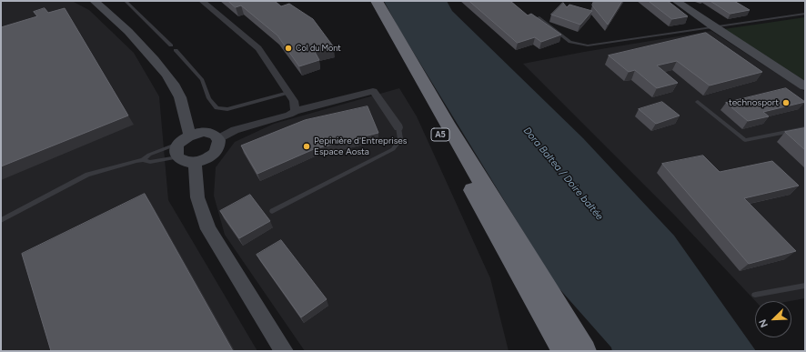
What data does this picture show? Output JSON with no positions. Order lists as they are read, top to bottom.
{
  "streets": {
    "highway": ["A5"]
  },
  "water": ["Dora Baltea / Doire baltée"],
  "places": ["Col du Mont", "technosport", "Pepinière d'Entreprises Espace Aosta"],
  "north": "bottom left"
}
